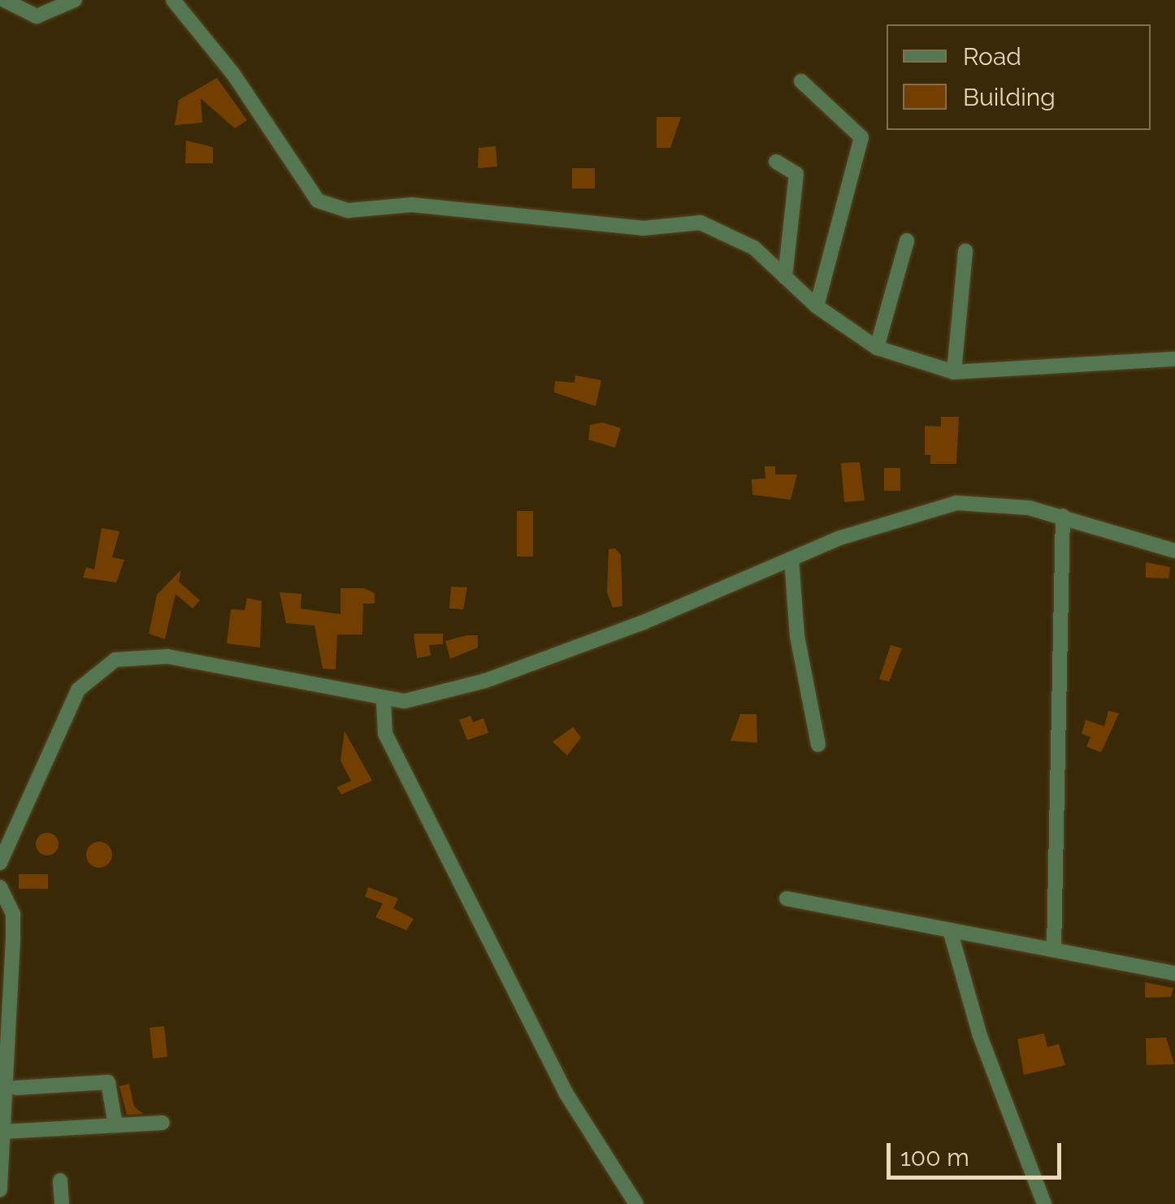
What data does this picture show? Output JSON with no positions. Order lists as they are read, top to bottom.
{
  "legend": ["Road", "Building"],
  "scale_bar": "100 m"
}
